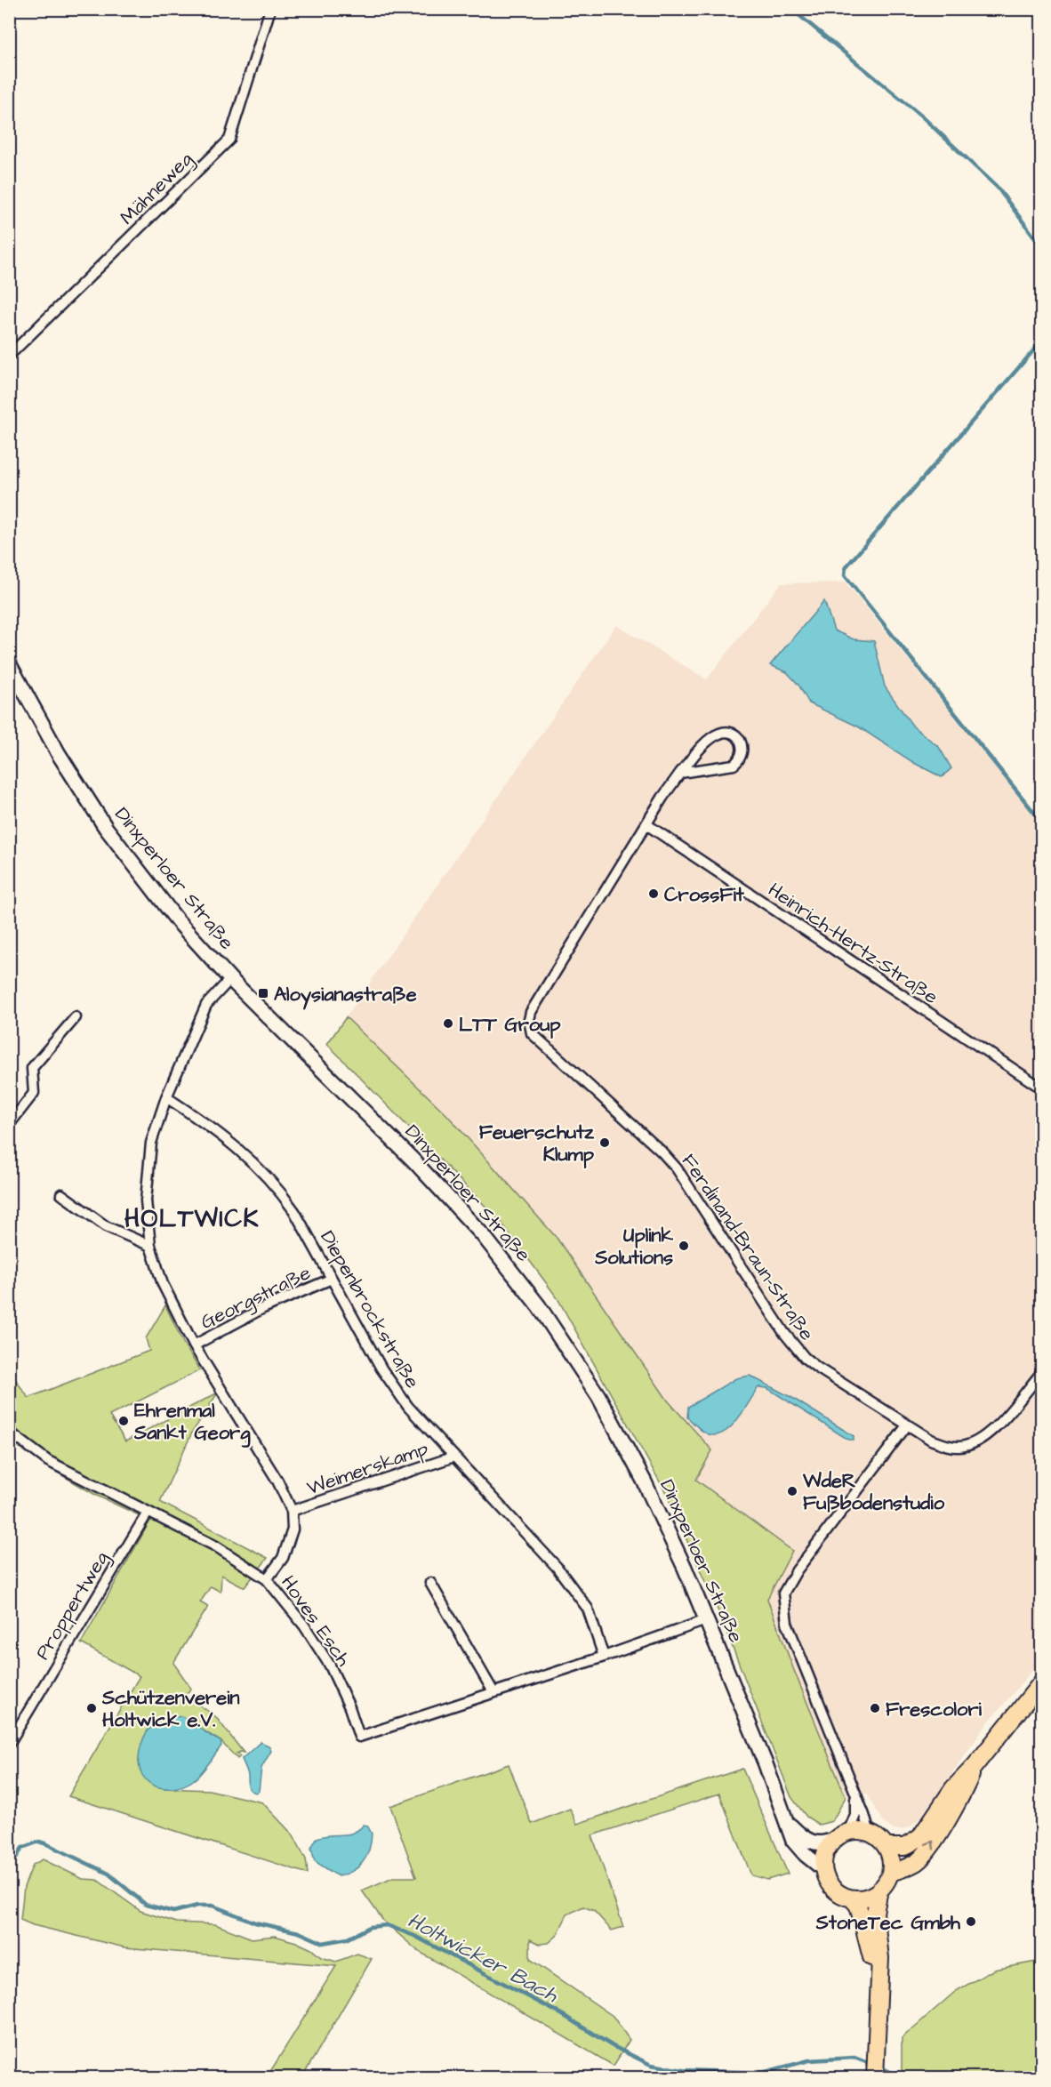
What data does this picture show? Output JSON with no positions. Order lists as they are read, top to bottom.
{
  "streets": {
    "main road": ["Dinxperloer Straße"],
    "street": [
      "Mähneweg",
      "Heinrich-Hertz-Straße",
      "Ferdinand-Braun-Straße",
      "Georgstraße",
      "Diepenbrockstraße",
      "Weimerskamp",
      "Proppertweg",
      "Hoves Esch"
    ]
  },
  "crossings": [
    ["Dinxperloer Straße", "Hoves Esch"],
    ["Heinrich-Hertz-Straße", "Ferdinand-Braun-Straße"],
    ["Georgstraße", "Diepenbrockstraße"],
    ["Diepenbrockstraße", "Weimerskamp"],
    ["Diepenbrockstraße", "Hoves Esch"],
    ["Proppertweg", "Hoves Esch"]
  ],
  "districts": ["HOLTWICK"],
  "water": ["Holtwicker Bach"],
  "places": {
    "other": [
      "CrossFit",
      "LTT Group",
      "Feuerschutz Klump",
      "Uplink Solutions",
      "Ehrenmal Sankt Georg",
      "WdeR Fußbodenstudio",
      "Schützenverein Holtwick e.V.",
      "Frescolori",
      "StoneTec Gmbh"
    ],
    "transit": ["Aloysianastraße"]
  }
}
